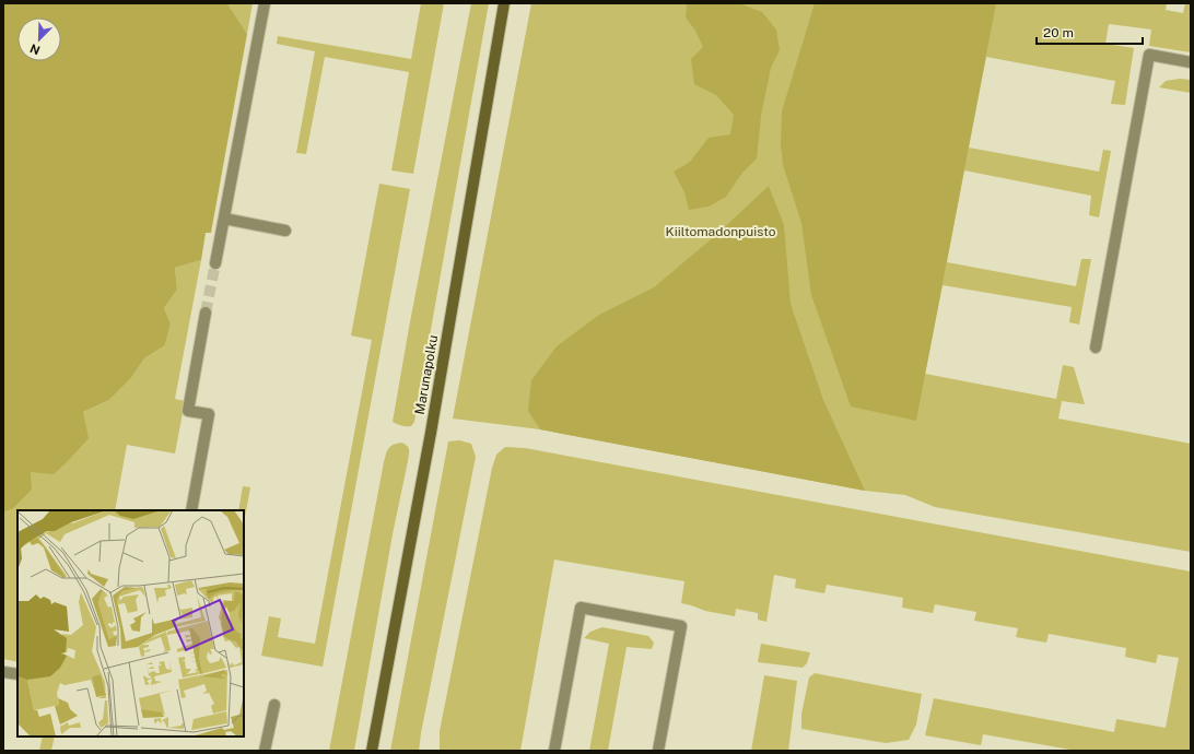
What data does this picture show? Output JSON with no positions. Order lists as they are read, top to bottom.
{
  "streets": {
    "street": ["Marunapolku"]
  },
  "parks": ["Kiiltomadonpuisto"],
  "scale_bar": "20 m",
  "north": "bottom left"
}
